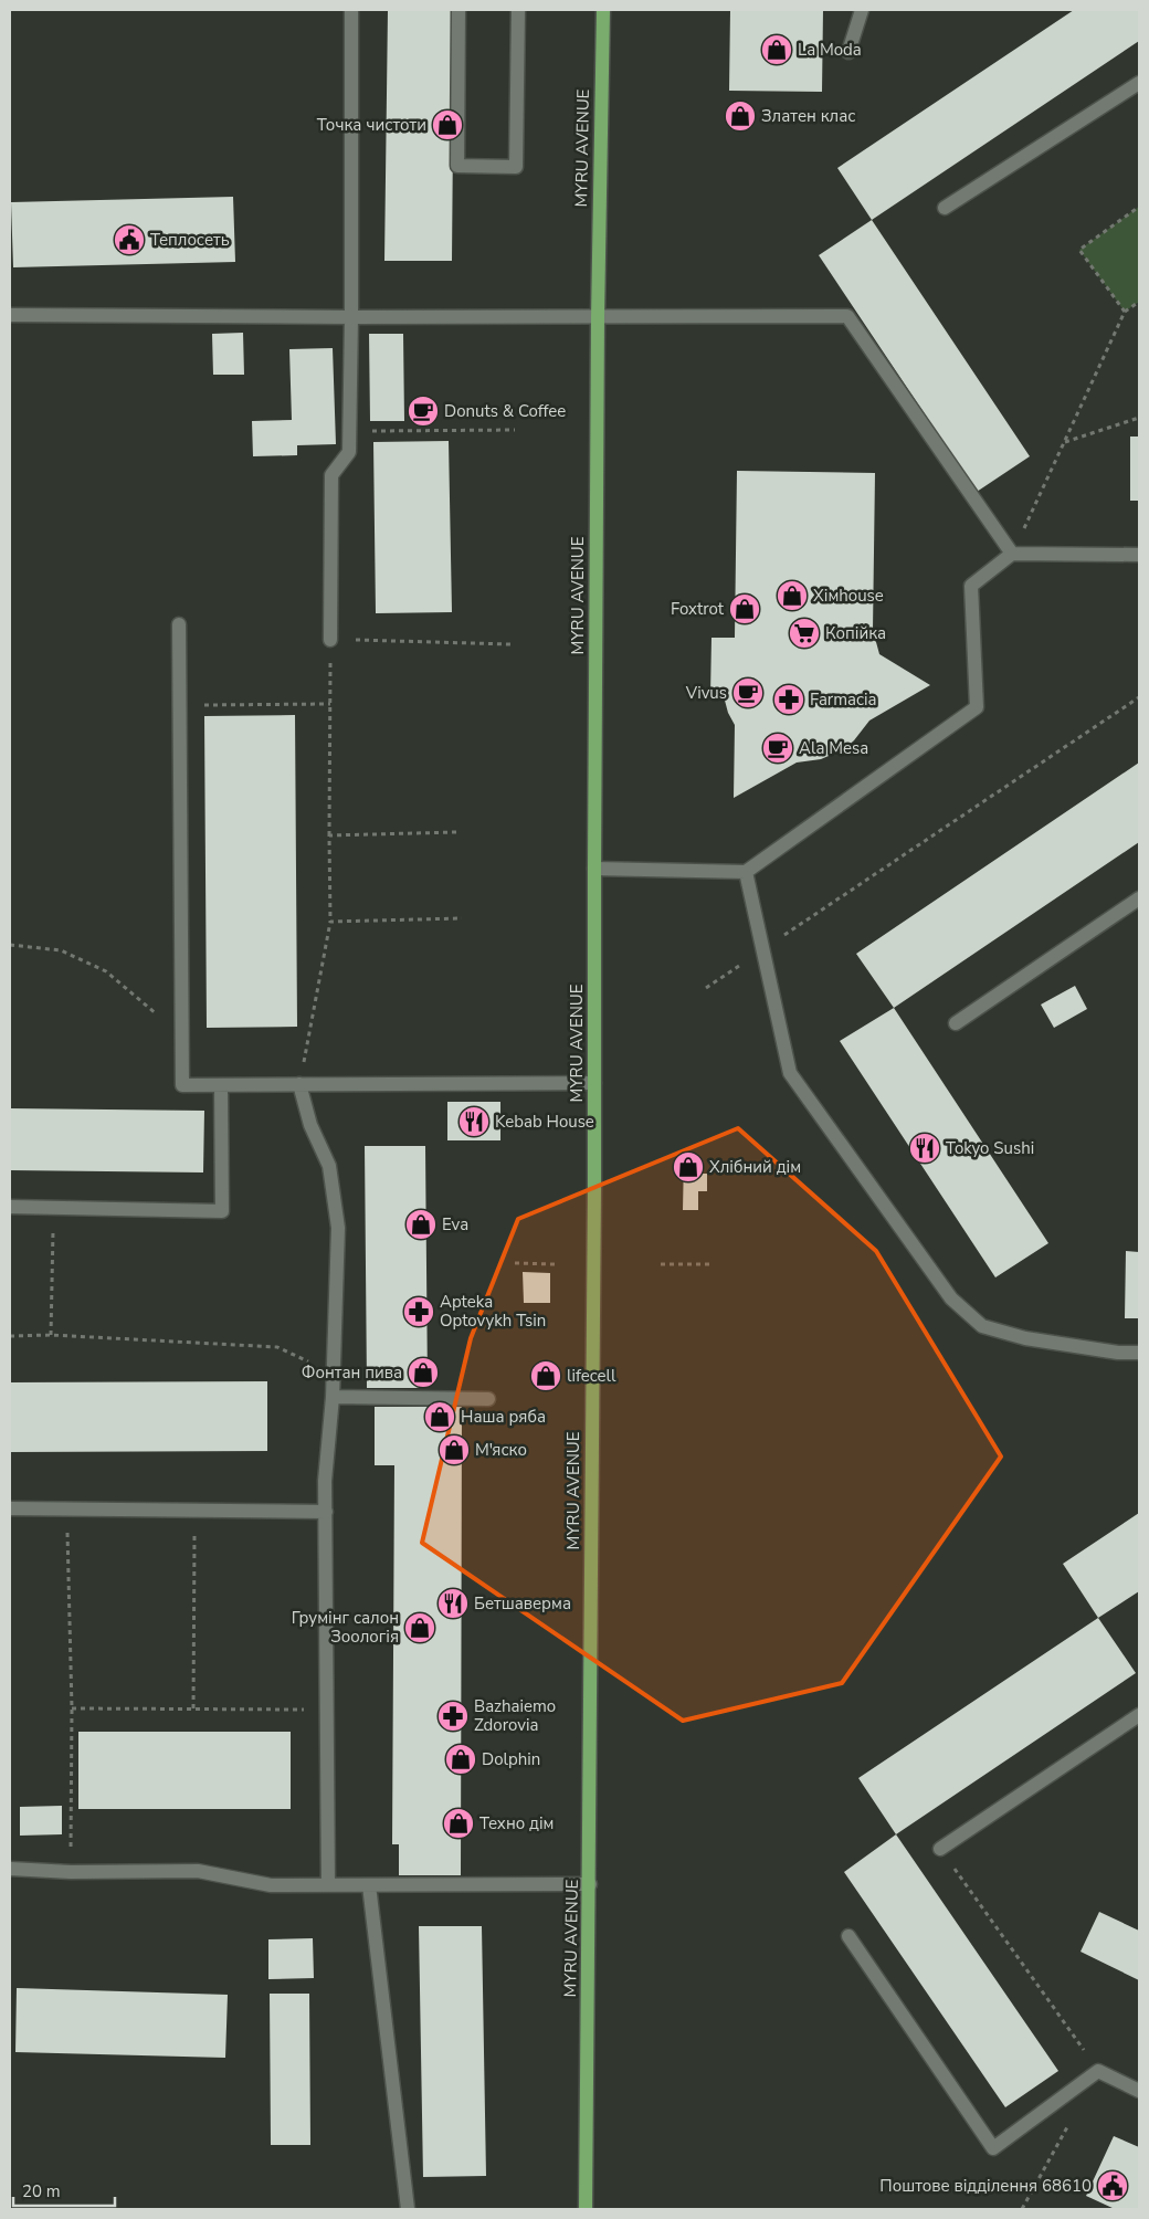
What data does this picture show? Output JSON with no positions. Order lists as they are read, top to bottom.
{
  "streets": {
    "main road": ["MYRU AVENUE"]
  },
  "places": {
    "shop": [
      "La Moda",
      "Златен клас",
      "Точка чистоти",
      "Хімhouse",
      "Foxtrot",
      "Хлібний дім",
      "Eva",
      "Фонтан пива",
      "lifecell",
      "Наша ряба",
      "М'яско",
      "Грумінг салон Зоологія",
      "Dolphin",
      "Техно дім"
    ],
    "public building": ["Теплосеть", "Поштове відділення 68610"],
    "cafe": ["Donuts & Coffee", "Vivus", "Ala Mesa"],
    "supermarket": ["Копійка"],
    "pharmacy": ["Farmacia", "Apteka Optovykh Tsin", "Bazhaiemo Zdorovia"],
    "restaurant": ["Kebab House", "Tokyo Sushi", "Бетшаверма"]
  },
  "scale_bar": "20 m"
}
